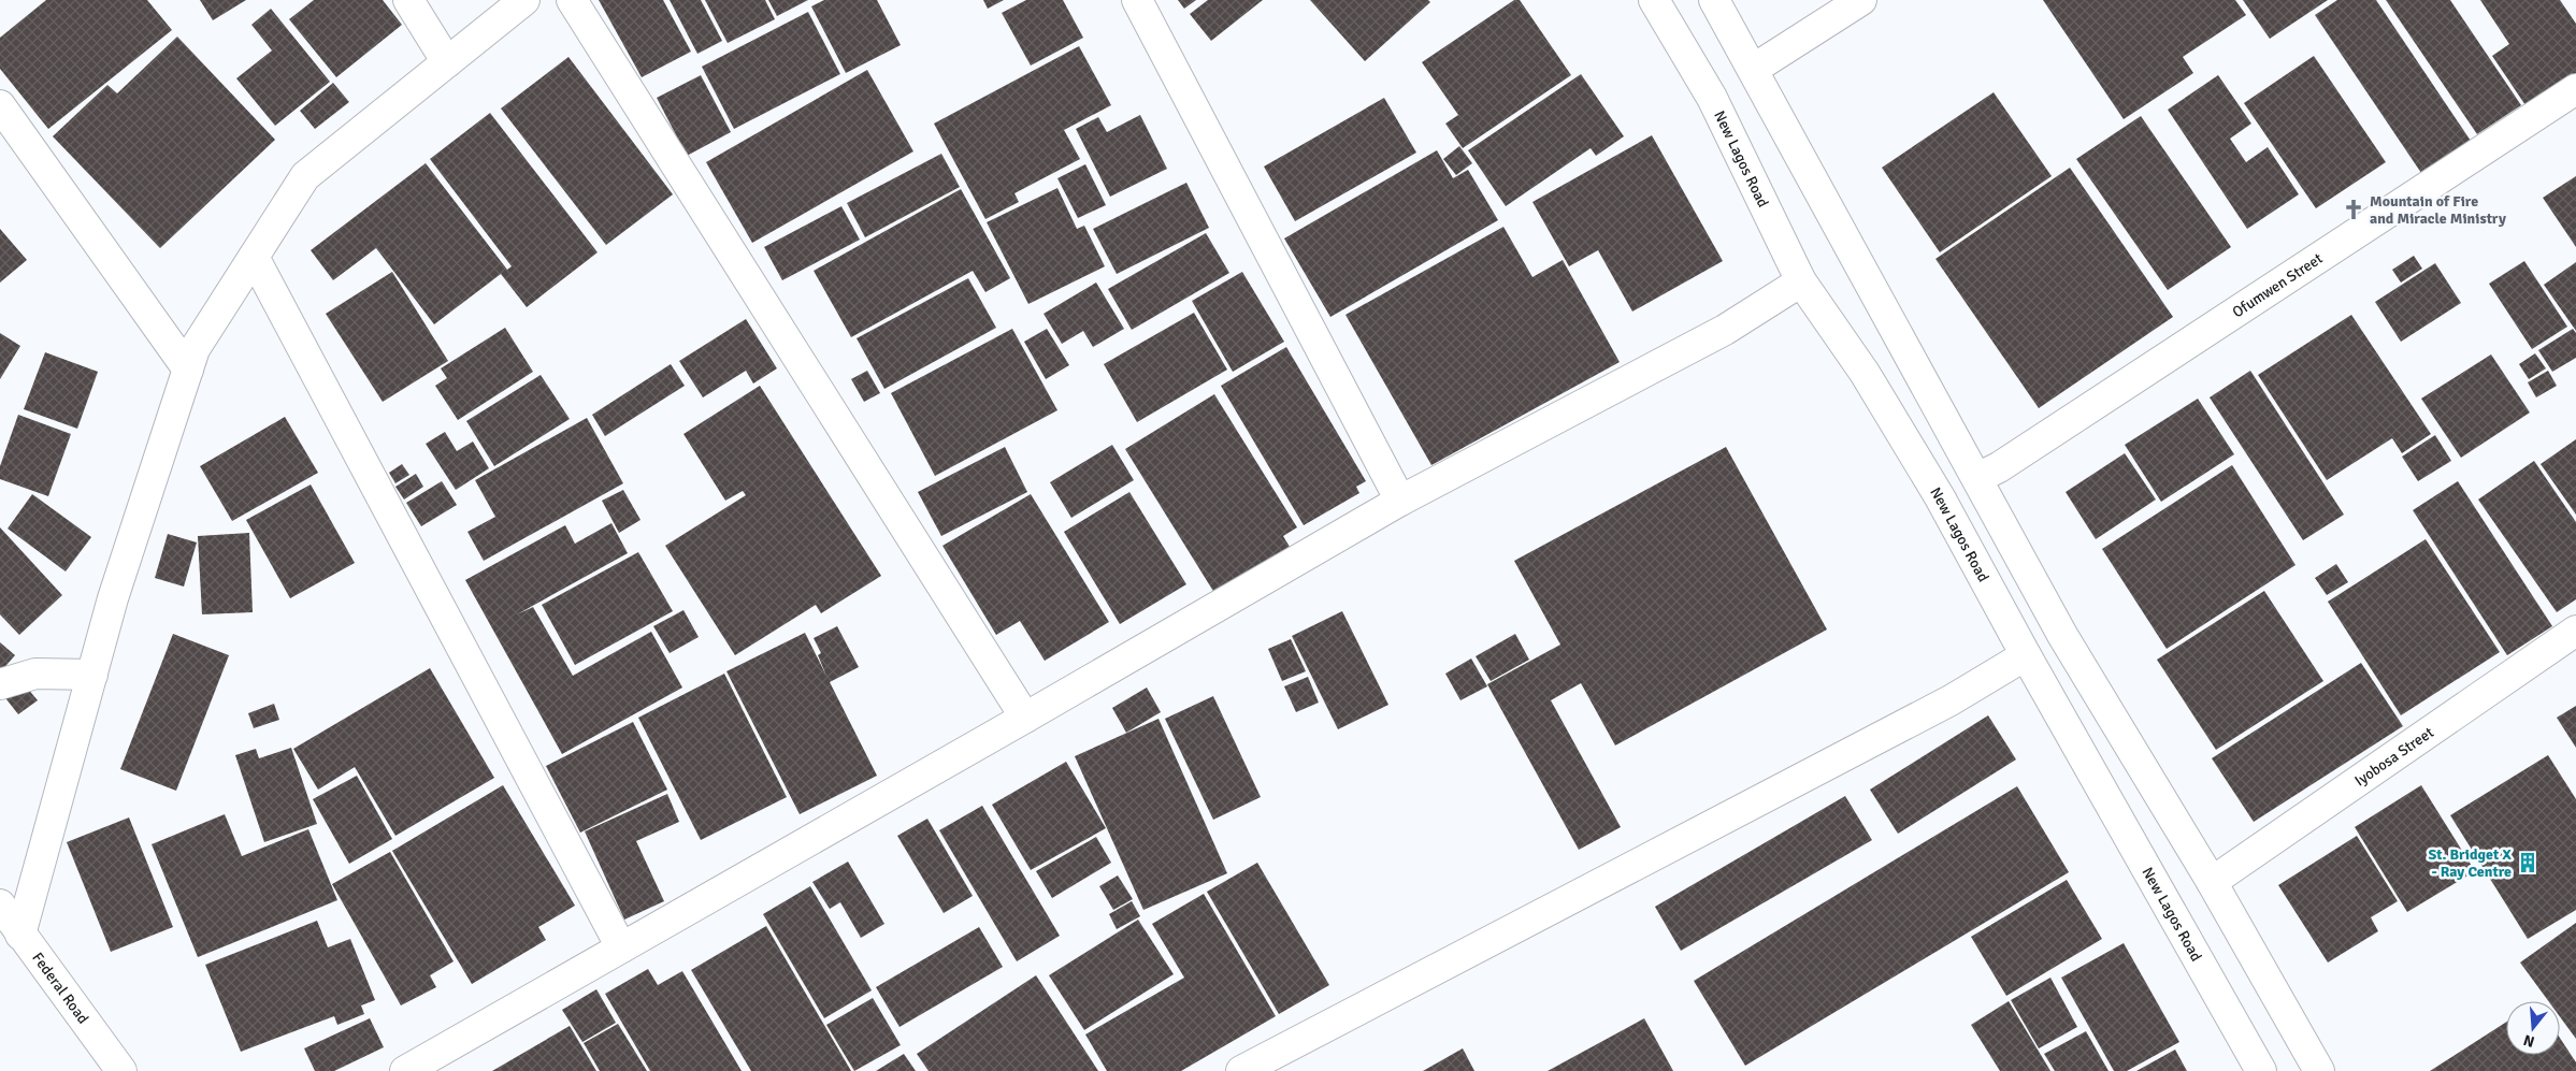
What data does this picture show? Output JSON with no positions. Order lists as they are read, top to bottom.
{
  "streets": {
    "street": [
      "New Lagos Road",
      "Ofumwen Street",
      "Iyobosa Street",
      "Federal Road"
    ]
  },
  "places": {
    "church": ["Mountain of Fire and Miracle Ministry"],
    "building": ["St. Bridget X - Ray Centre"]
  },
  "north": "bottom"
}
